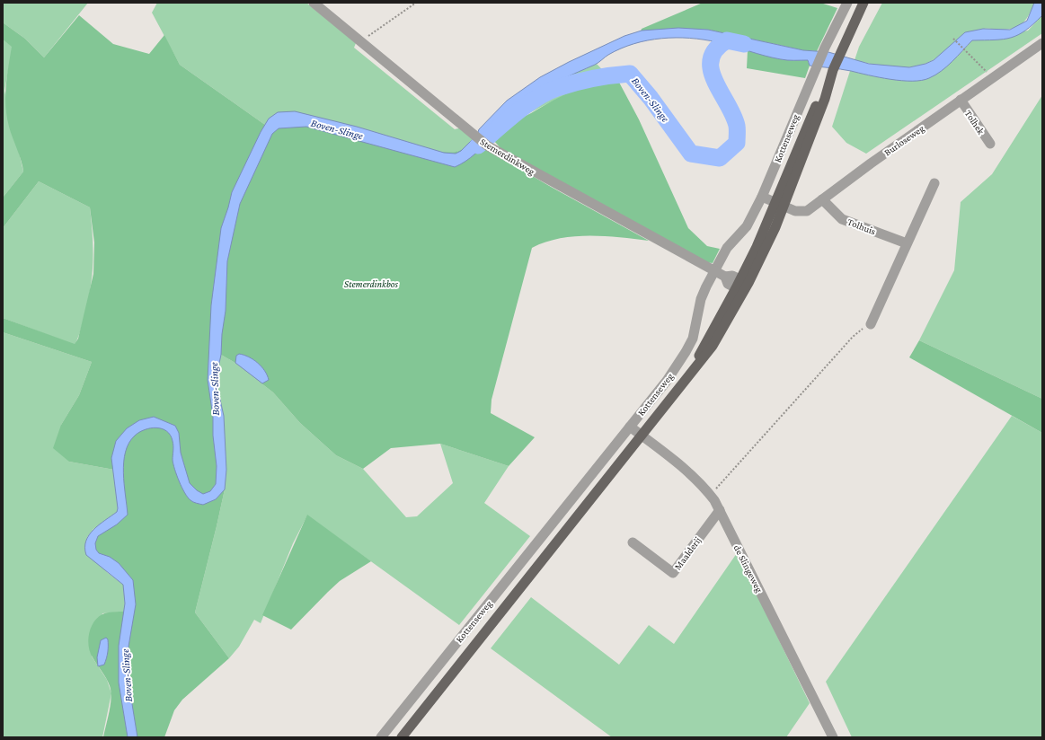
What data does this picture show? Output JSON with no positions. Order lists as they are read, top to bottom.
{
  "streets": {
    "main road": ["Kottenseweg"],
    "street": [
      "Tolhek",
      "Burloseweg",
      "Stemerdinkweg",
      "Tolhuis",
      "Maalderij",
      "de Slingeweg"
    ]
  },
  "crossings": [
    ["Tolhek", "Burloseweg"],
    ["Kottenseweg", "Burloseweg"],
    ["Kottenseweg", "Stemerdinkweg"],
    ["Kottenseweg", "de Slingeweg"],
    ["Burloseweg", "Tolhuis"],
    ["Maalderij", "de Slingeweg"]
  ],
  "water": ["Boven-Slinge"],
  "parks": ["Stemerdinkbos"]
}
